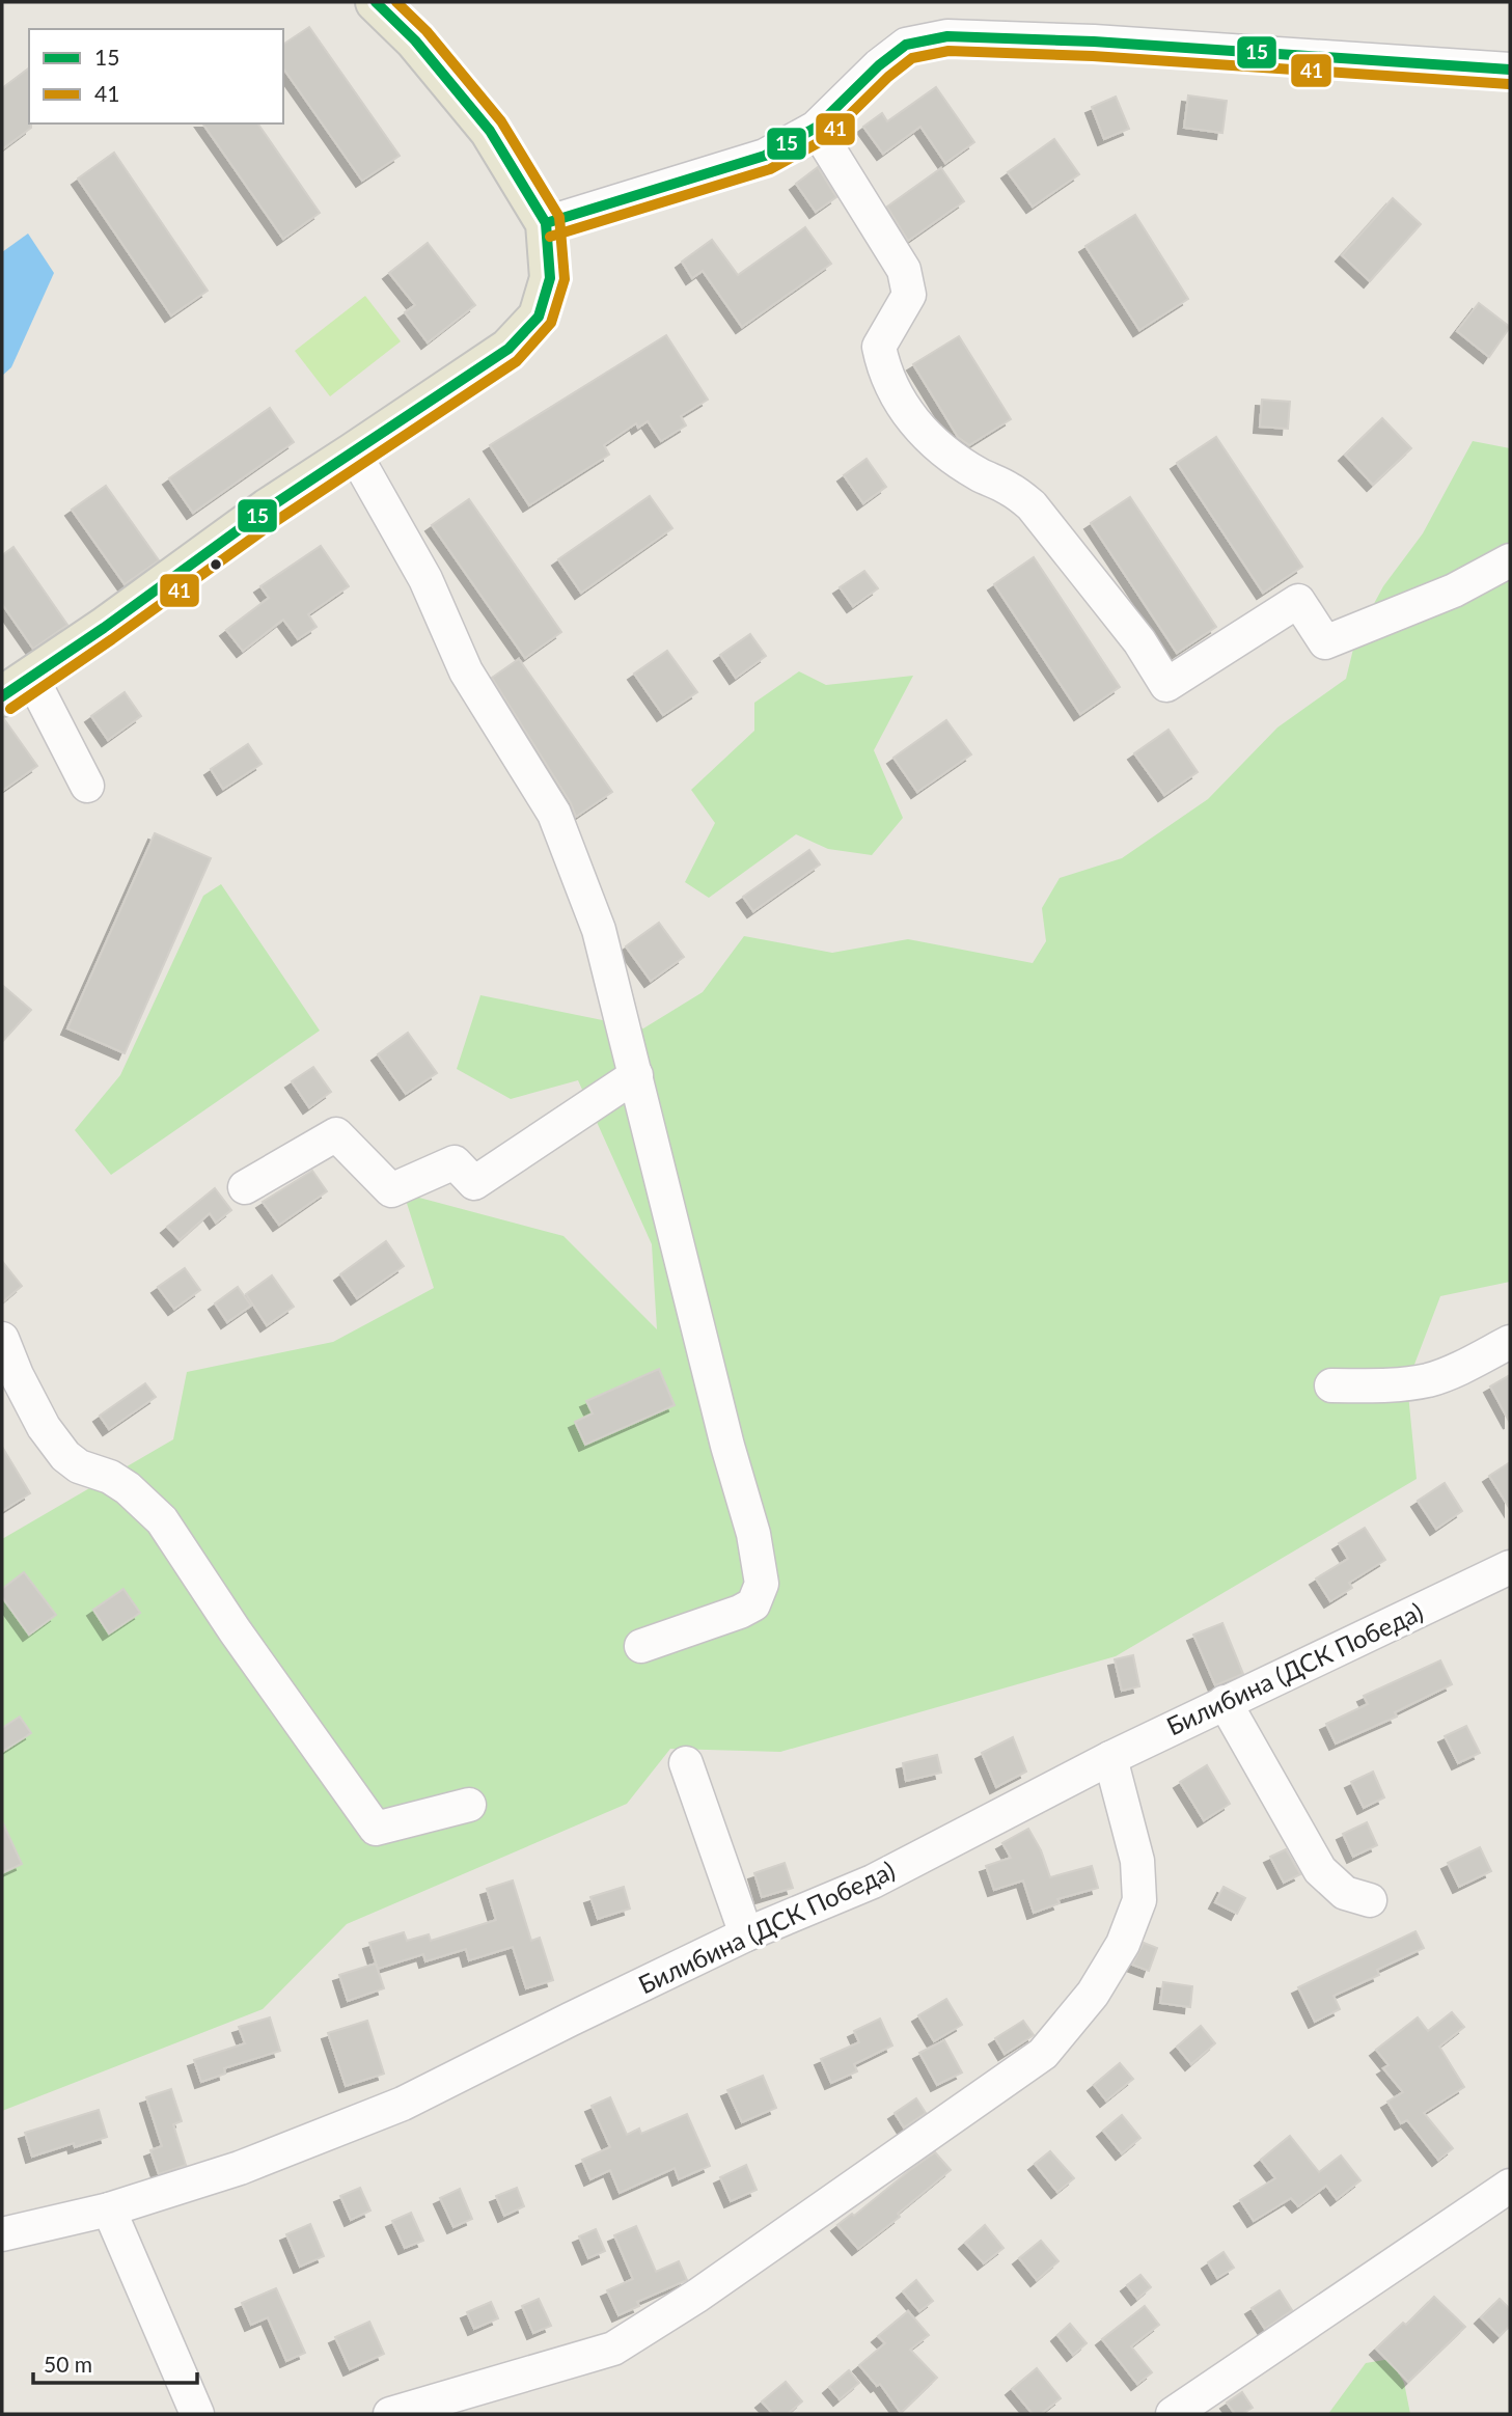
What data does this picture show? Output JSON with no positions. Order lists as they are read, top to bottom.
{
  "streets": {
    "street": ["Билибина (ДСК Победа)"]
  },
  "lines": ["transit line 15", "transit line 41"],
  "legend": ["15", "41"],
  "scale_bar": "50 m"
}
